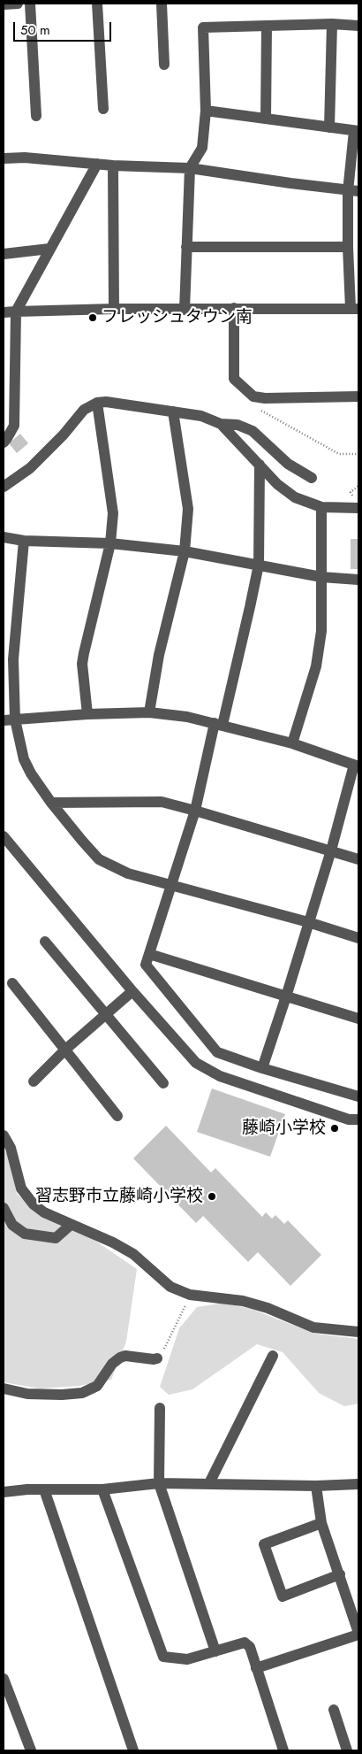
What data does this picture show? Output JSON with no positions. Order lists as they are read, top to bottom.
{
  "places": ["フレッシュタウン南", "藤崎小学校", "習志野市立藤崎小学校"],
  "scale_bar": "50 m"
}
